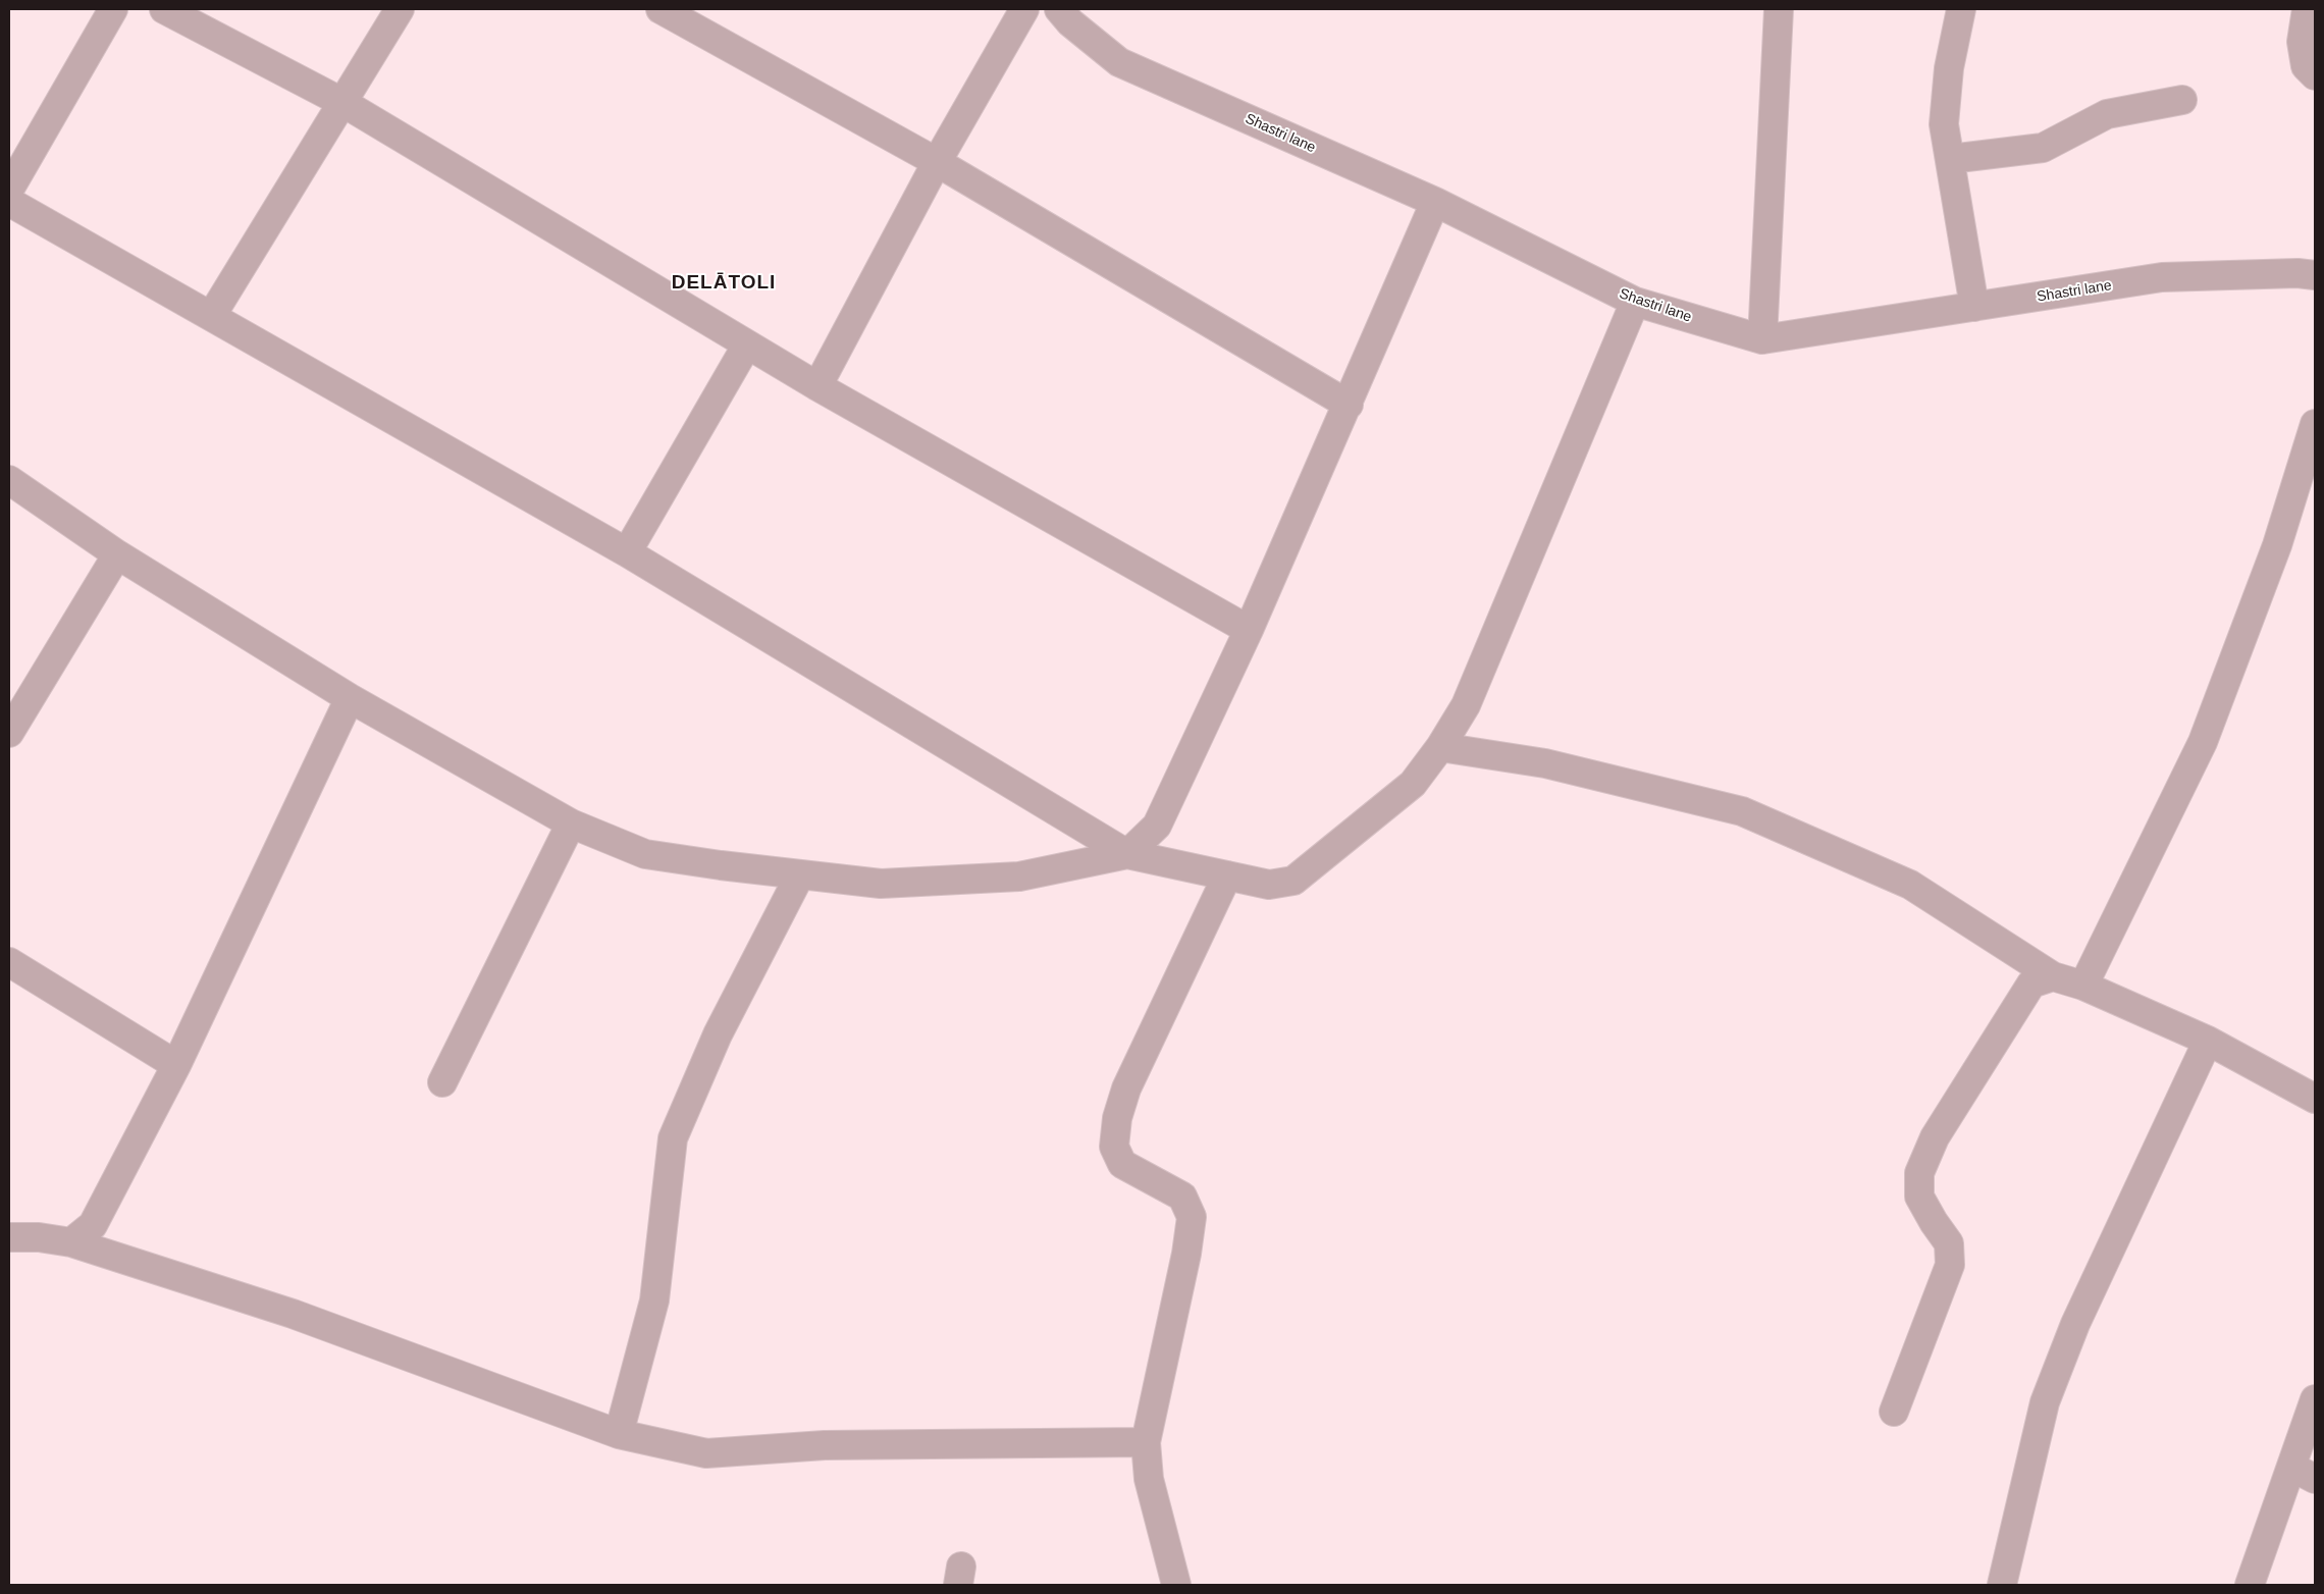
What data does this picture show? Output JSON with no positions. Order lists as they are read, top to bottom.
{
  "streets": {
    "street": ["Shastri lane"]
  },
  "districts": ["DELĀTOLI"]
}
